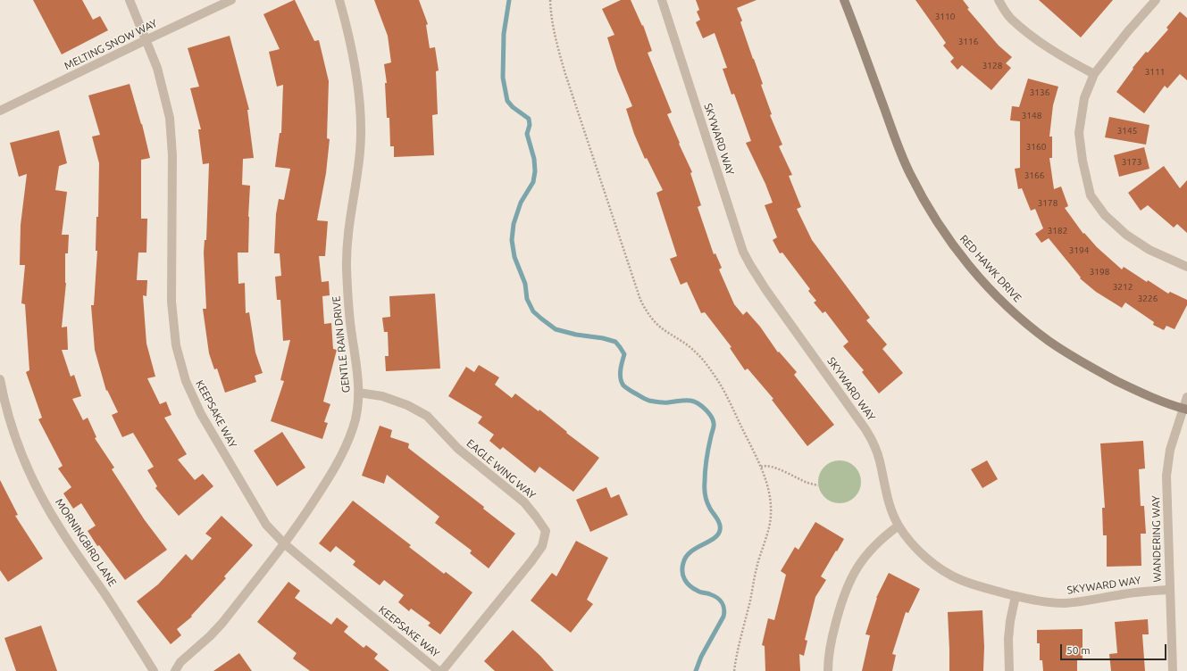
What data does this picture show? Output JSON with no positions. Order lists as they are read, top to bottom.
{
  "streets": {
    "street": [
      "MELTING SNOW WAY",
      "SKYWARD WAY",
      "RED HAWK DRIVE",
      "GENTLE RAIN DRIVE",
      "KEEPSAKE WAY",
      "EAGLE WING WAY",
      "WANDERING WAY",
      "MORNINGBIRD LANE"
    ]
  },
  "crossings": [
    ["MELTING SNOW WAY", "KEEPSAKE WAY"],
    ["SKYWARD WAY", "WANDERING WAY"],
    ["RED HAWK DRIVE", "WANDERING WAY"],
    ["GENTLE RAIN DRIVE", "KEEPSAKE WAY"],
    ["GENTLE RAIN DRIVE", "EAGLE WING WAY"]
  ],
  "house_numbers": [
    "3110",
    "3116",
    "3128",
    "3111",
    "3136",
    "3148",
    "3145",
    "3160",
    "3173",
    "3166",
    "3178",
    "3182",
    "3194",
    "3198",
    "3212",
    "3226"
  ],
  "scale_bar": "50 m"
}
